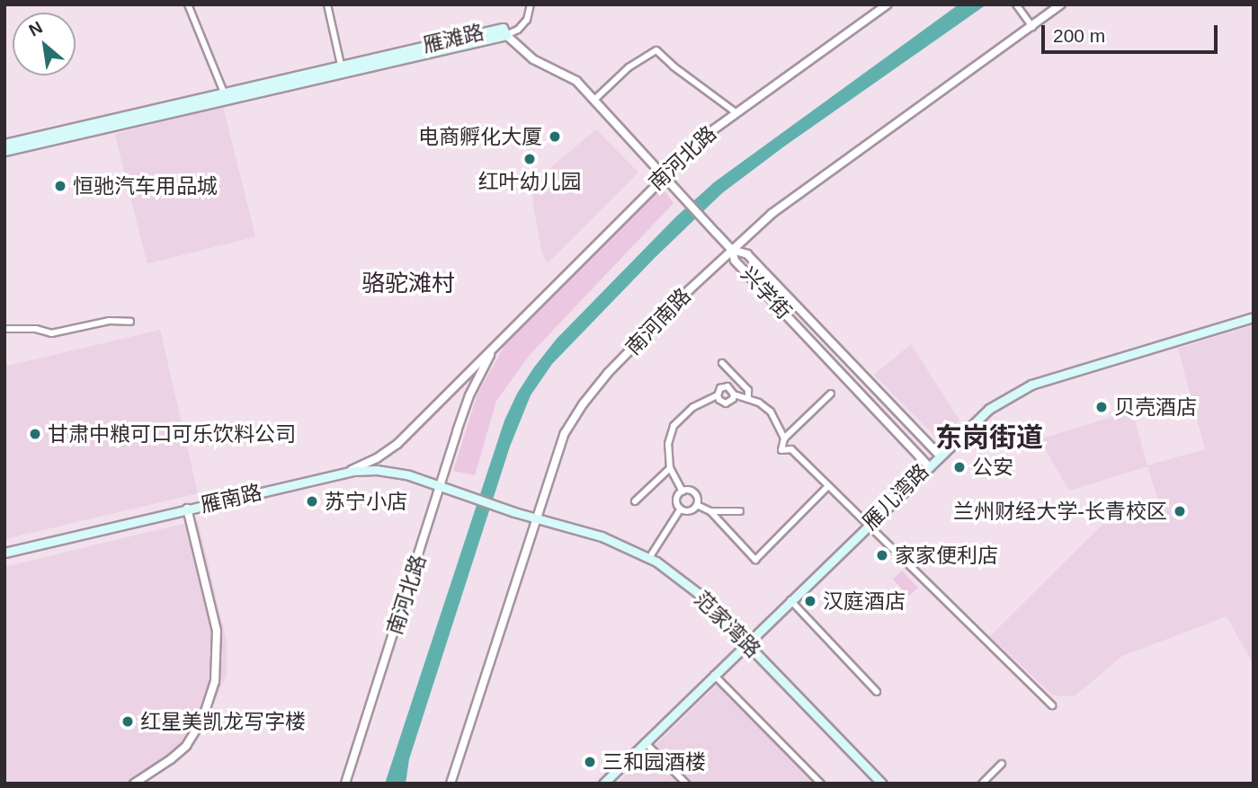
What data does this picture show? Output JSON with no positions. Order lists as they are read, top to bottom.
{
  "streets": {
    "main road": [
      "雁滩路",
      "雁儿湾路",
      "雁南路",
      "范家湾路"
    ],
    "street": ["南河北路", "兴学街", "南河南路"]
  },
  "crossings": [
    ["南河北路", "雁南路"],
    ["兴学街", "南河南路"],
    ["兴学街", "雁儿湾路"],
    ["南河南路", "范家湾路"],
    ["雁儿湾路", "范家湾路"],
    ["雁南路", "范家湾路"]
  ],
  "districts": ["骆驼滩村", "东岗街道"],
  "places": [
    "电商孵化大厦",
    "红叶幼儿园",
    "恒驰汽车用品城",
    "贝壳酒店",
    "甘肃中粮可口可乐饮料公司",
    "公安",
    "苏宁小店",
    "兰州财经大学-长青校区",
    "家家便利店",
    "汉庭酒店",
    "红星美凯龙写字楼",
    "三和园酒楼"
  ],
  "scale_bar": "200 m",
  "north": "top left"
}
